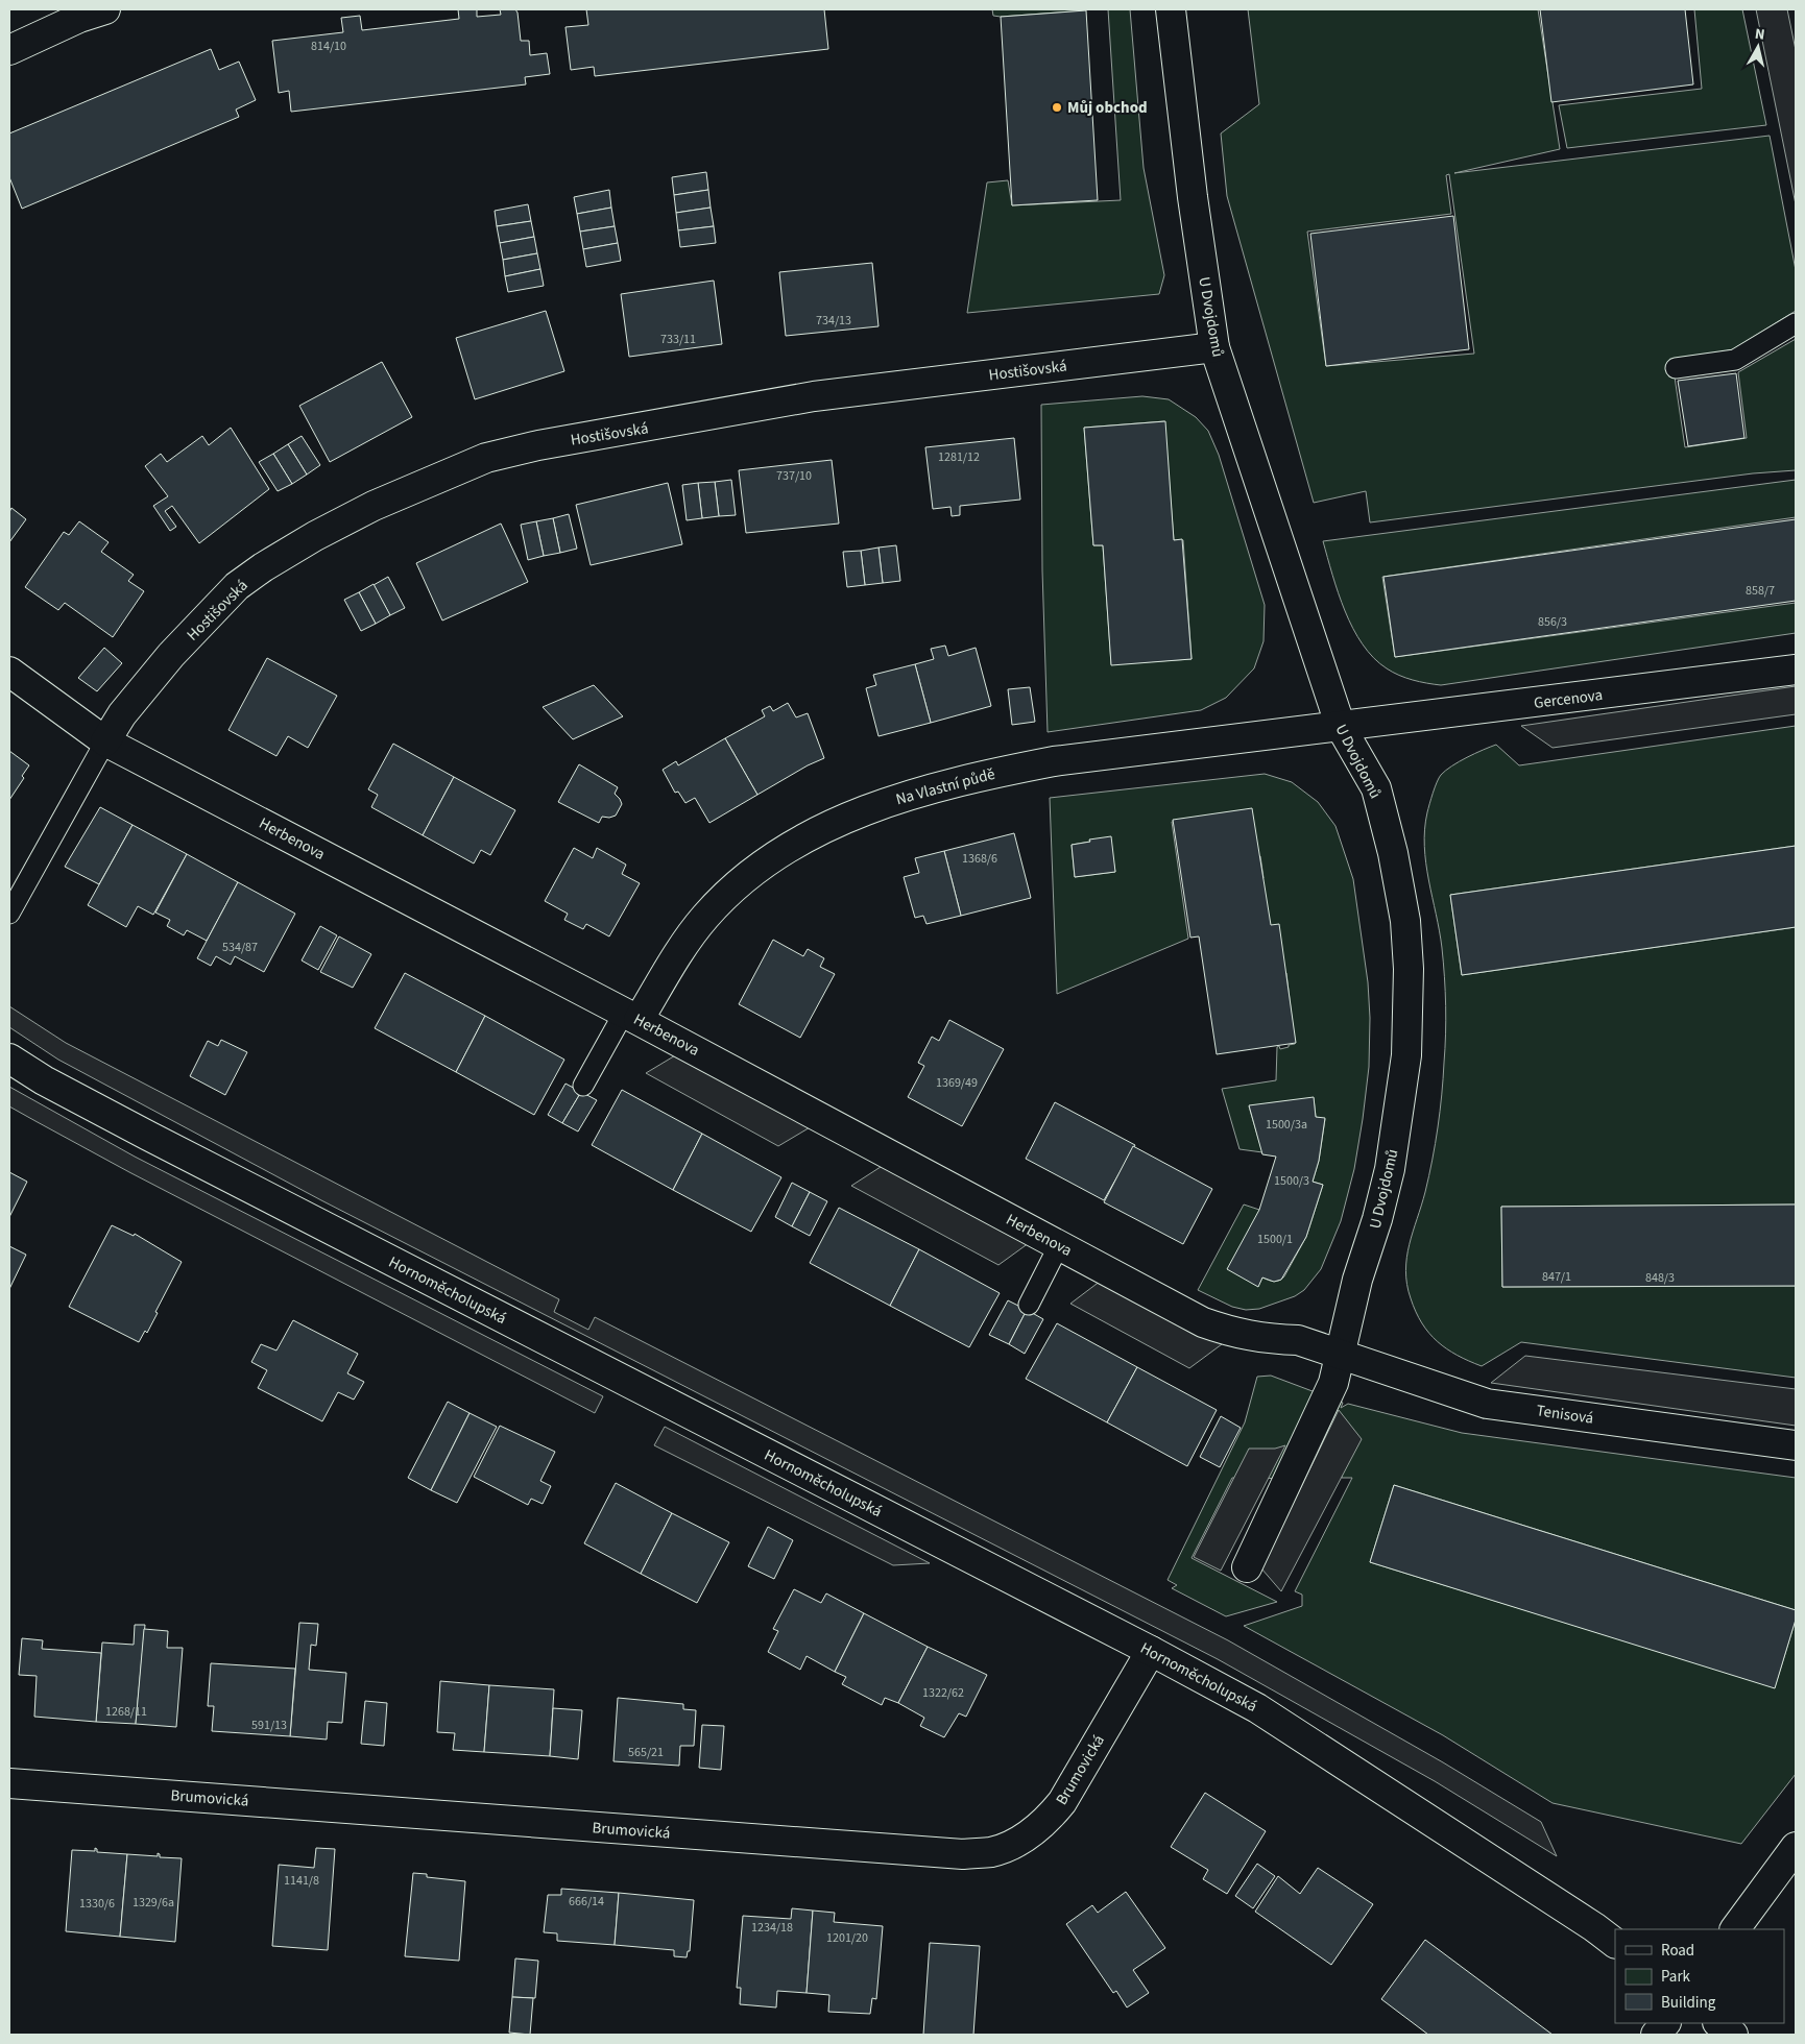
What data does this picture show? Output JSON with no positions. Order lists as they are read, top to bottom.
{
  "streets": {
    "street": [
      "U Dvojdomů",
      "Hostišovská",
      "Gercenova",
      "Na Vlastní půdě",
      "Herbenova",
      "Hornoměcholupská",
      "Tenisová",
      "Brumovická"
    ]
  },
  "crossings": [
    ["U Dvojdomů", "Hostišovská"],
    ["U Dvojdomů", "Gercenova"],
    ["U Dvojdomů", "Na Vlastní půdě"],
    ["U Dvojdomů", "Herbenova"],
    ["U Dvojdomů", "Tenisová"],
    ["Hostišovská", "Herbenova"],
    ["Gercenova", "Na Vlastní půdě"],
    ["Na Vlastní půdě", "Herbenova"],
    ["Herbenova", "Tenisová"],
    ["Hornoměcholupská", "Brumovická"]
  ],
  "places": ["Můj obchod"],
  "house_numbers": [
    "814/10",
    "734/13",
    "733/11",
    "1281/12",
    "737/10",
    "858/7",
    "856/3",
    "1368/6",
    "534/87",
    "1369/49",
    "1500/3a",
    "1500/3",
    "1500/1",
    "847/1",
    "848/3",
    "1322/62",
    "1268/11",
    "591/13",
    "565/21",
    "1141/8",
    "666/14",
    "1329/6a",
    "1330/6",
    "1234/18",
    "1201/20"
  ],
  "legend": ["Road", "Park", "Building"],
  "north": "top"
}
